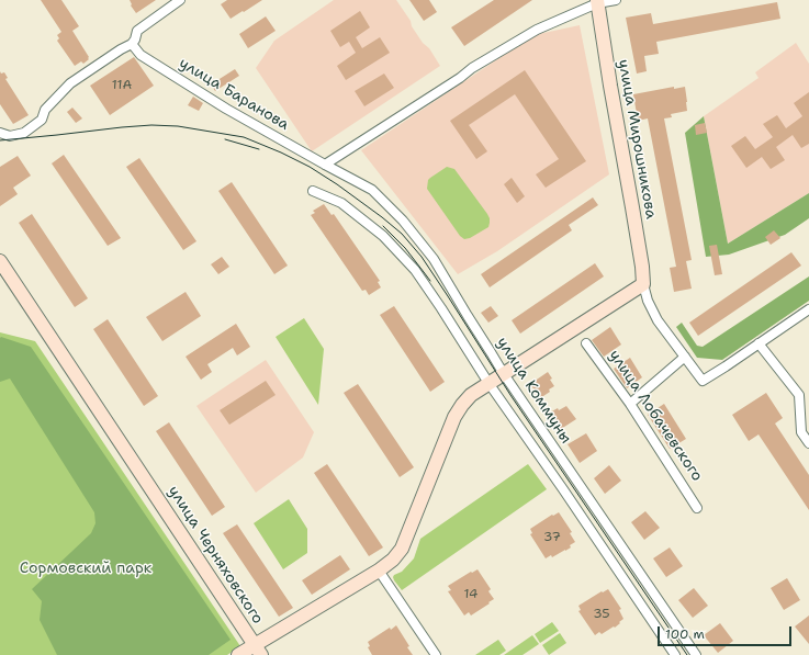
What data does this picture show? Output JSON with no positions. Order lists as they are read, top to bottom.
{
  "streets": {
    "street": [
      "улица Баранова",
      "улица Мирошникова",
      "улица Коммуны",
      "улица Лобачевского",
      "улица Черняховского"
    ]
  },
  "crossings": [
    ["улица Баранова", "улица Коммуны"],
    ["улица Коммуны", "улица Черняховского"]
  ],
  "parks": ["Сормовский парк"],
  "house_numbers": [
    "11А",
    "37",
    "14",
    "35"
  ],
  "scale_bar": "100 m"
}
